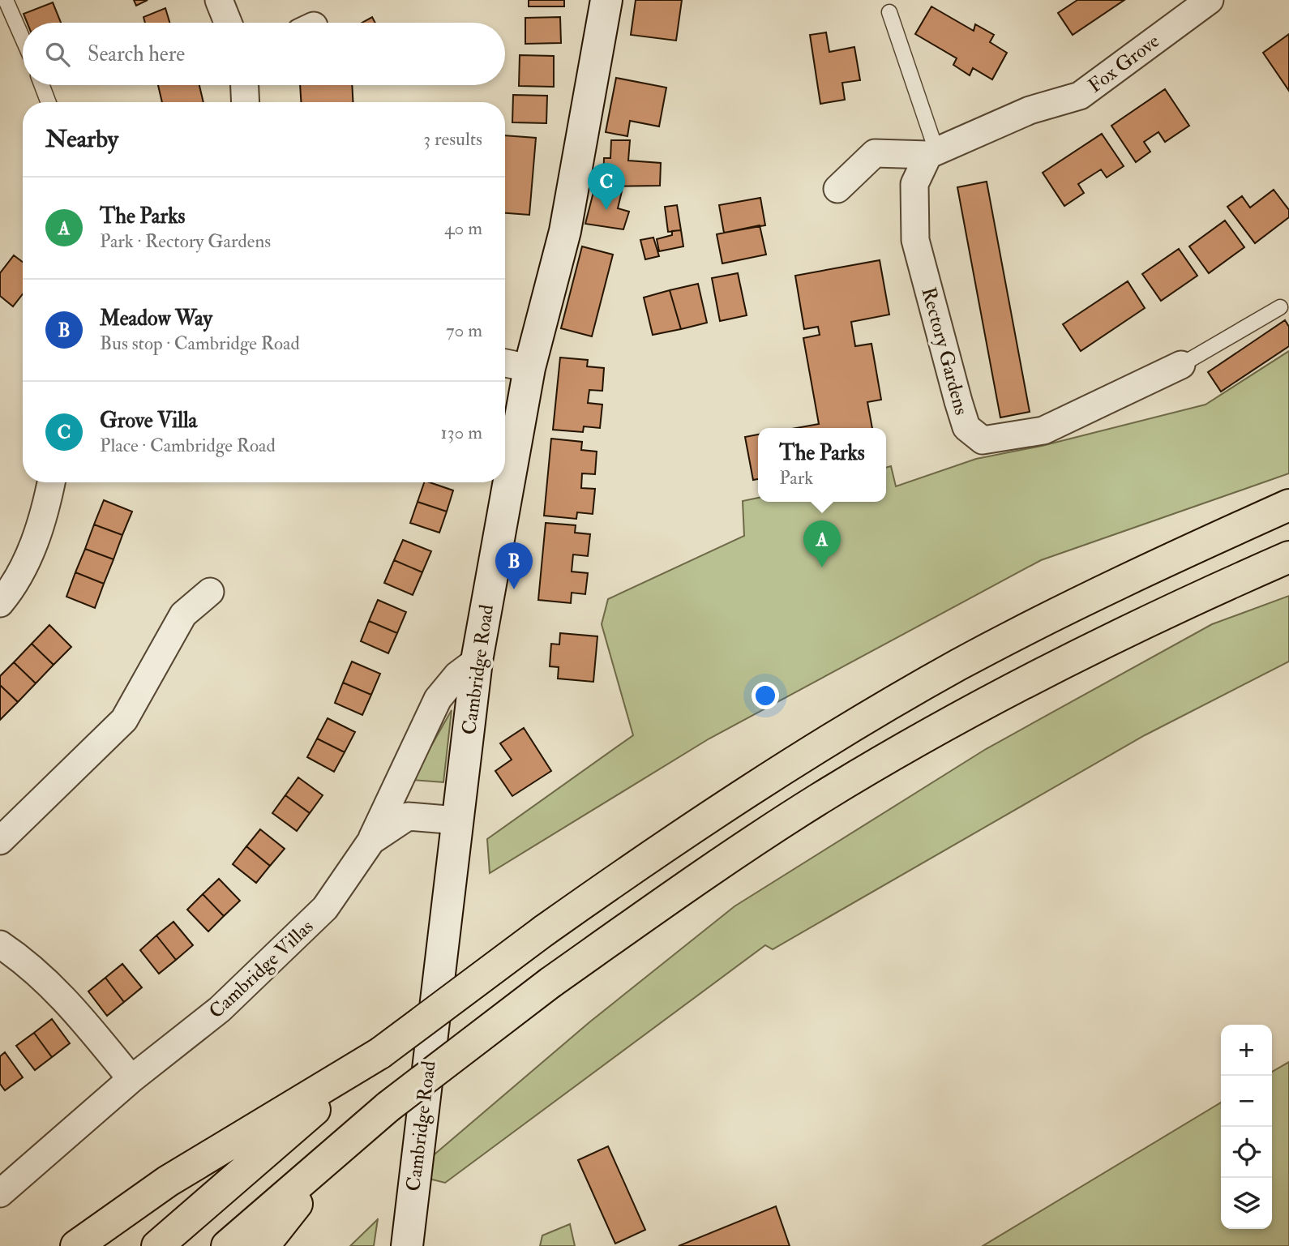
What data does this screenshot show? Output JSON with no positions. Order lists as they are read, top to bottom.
{
  "streets": {
    "main road": ["Cambridge Road"],
    "street": ["Fox Grove", "Rectory Gardens", "Cambridge Villas"]
  },
  "crossings": [
    ["Fox Grove", "Rectory Gardens"],
    ["Cambridge Road", "Cambridge Villas"]
  ],
  "page": {
    "search": "Search here",
    "heading": ["Nearby", "3 results"],
    "pins": ["C", "A", "B"],
    "list": [
      {
        "mark": "A",
        "name": "The Parks",
        "note": "Park · Rectory Gardens",
        "value": "40 m"
      },
      {
        "mark": "B",
        "name": "Meadow Way",
        "note": "Bus stop · Cambridge Road",
        "value": "70 m"
      },
      {
        "mark": "C",
        "name": "Grove Villa",
        "note": "Place · Cambridge Road",
        "value": "130 m"
      }
    ],
    "popup": ["The Parks", "Park"],
    "map_buttons": ["+", "−"]
  }
}
